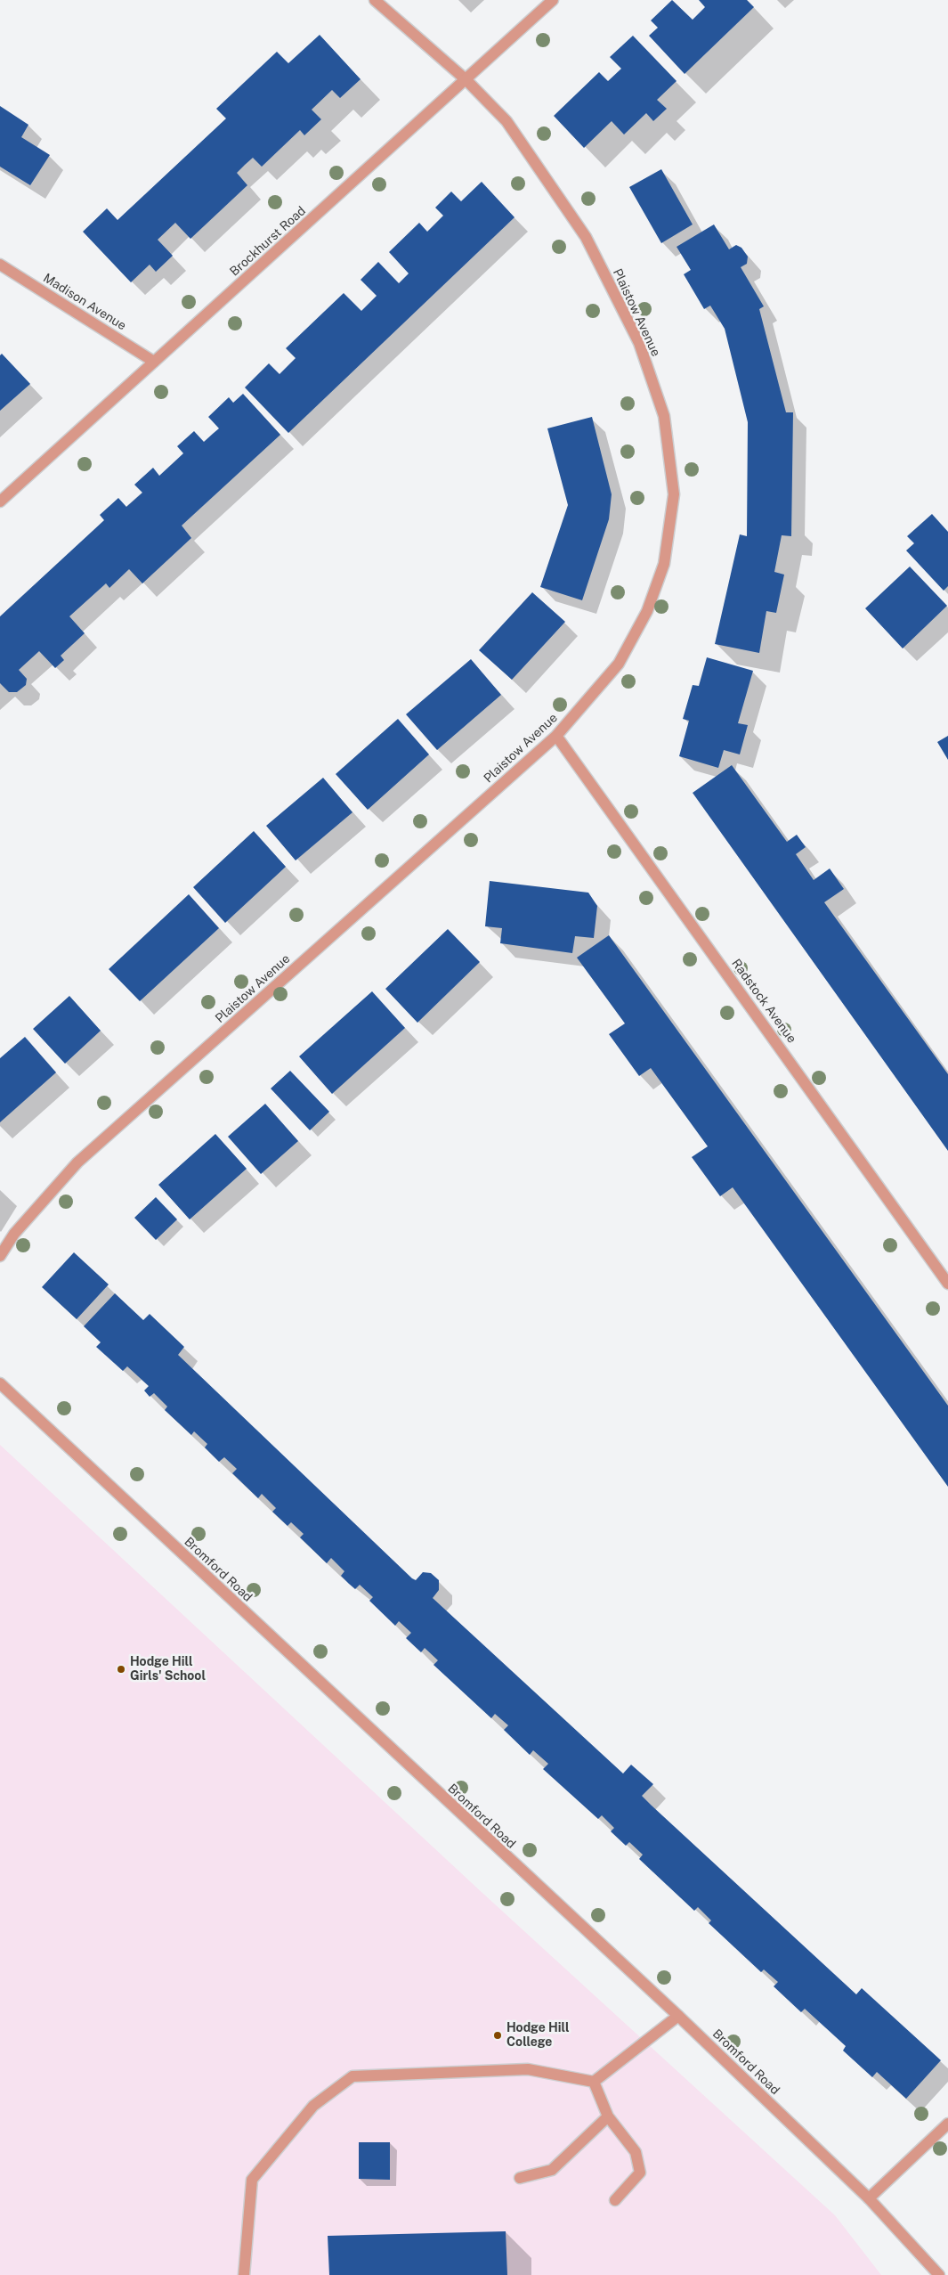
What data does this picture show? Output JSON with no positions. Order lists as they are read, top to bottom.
{
  "streets": {
    "street": [
      "Brockhurst Road",
      "Madison Avenue",
      "Plaistow Avenue",
      "Radstock Avenue",
      "Bromford Road"
    ]
  },
  "crossings": [
    ["Brockhurst Road", "Madison Avenue"],
    ["Brockhurst Road", "Plaistow Avenue"],
    ["Plaistow Avenue", "Radstock Avenue"]
  ],
  "places": ["Hodge Hill Girls' School", "Hodge Hill College"]
}
